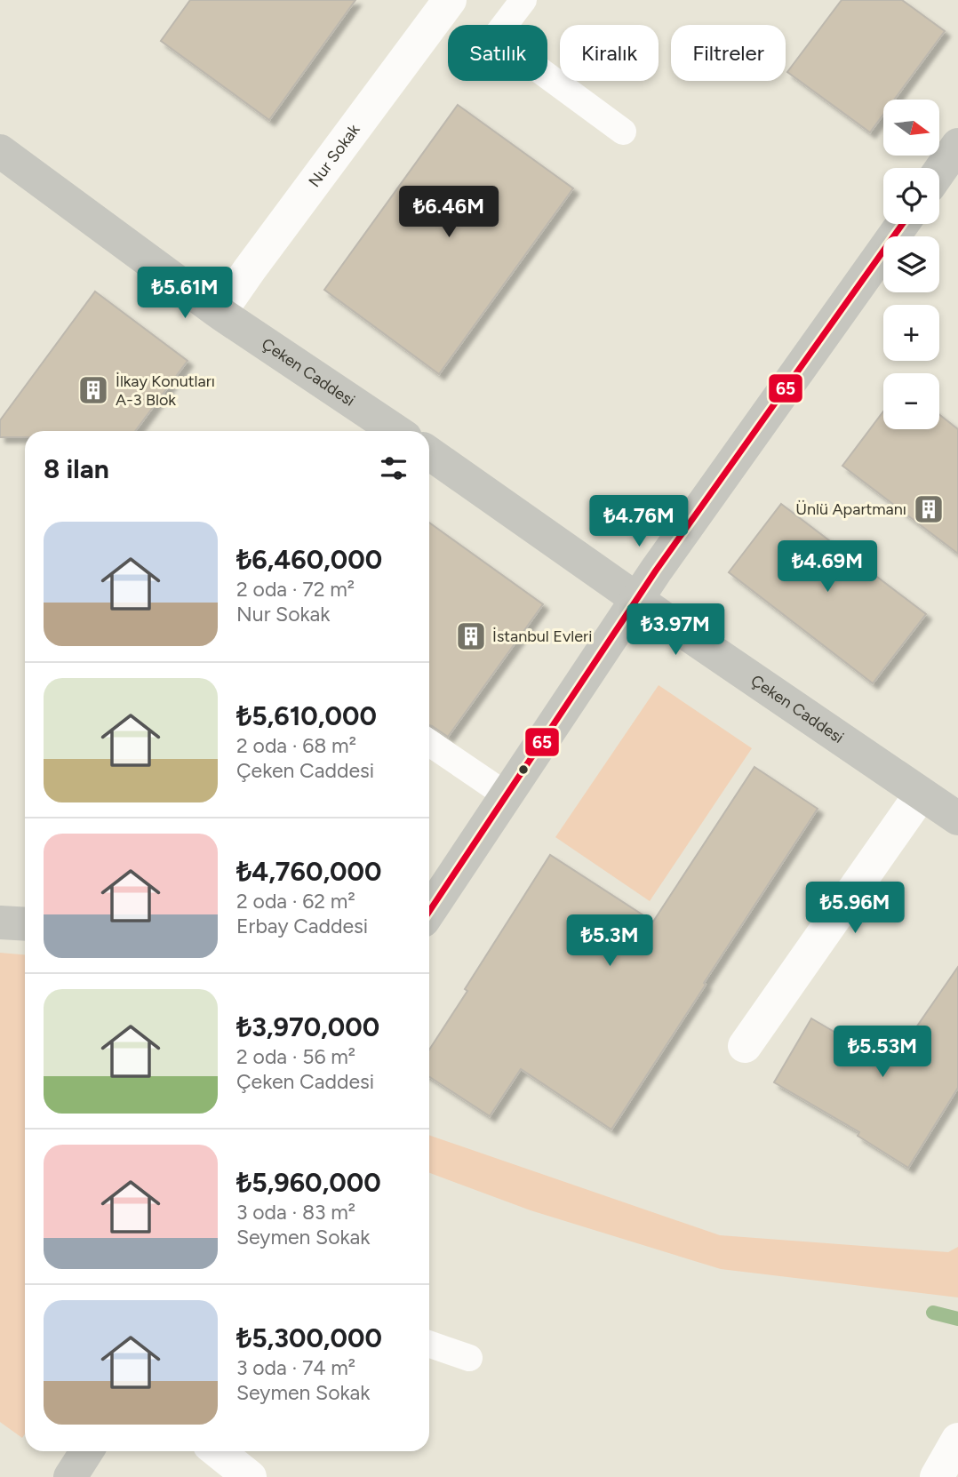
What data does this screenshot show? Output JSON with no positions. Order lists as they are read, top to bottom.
{
  "streets": {
    "street": ["Nur Sokak", "Çeken Caddesi"]
  },
  "crossings": [
    ["Nur Sokak", "Çeken Caddesi"]
  ],
  "places": {
    "building": ["İlkay Konutları A-3 Blok", "Ünlü Apartmanı", "İstanbul Evleri"]
  },
  "lines": ["transit line 65"],
  "north": "right",
  "page": {
    "chip": ["Satılık", "Kiralık", "Filtreler"],
    "map_buttons": ["+", "−"],
    "price": [
      "₺6.46M",
      "₺5.61M",
      "₺4.76M",
      "₺4.69M",
      "₺3.97M",
      "₺5.96M",
      "₺5.3M",
      "₺5.53M"
    ],
    "heading": "8 ilan",
    "list": [
      {
        "name": "₺6,460,000",
        "note": "2 oda · 72 m² · Nur Sokak"
      },
      {
        "name": "₺5,610,000",
        "note": "2 oda · 68 m² · Çeken Caddesi"
      },
      {
        "name": "₺4,760,000",
        "note": "2 oda · 62 m² · Erbay Caddesi"
      },
      {
        "name": "₺3,970,000",
        "note": "2 oda · 56 m² · Çeken Caddesi"
      },
      {
        "name": "₺5,960,000",
        "note": "3 oda · 83 m² · Seymen Sokak"
      },
      {
        "name": "₺5,300,000",
        "note": "3 oda · 74 m² · Seymen Sokak"
      }
    ]
  }
}
